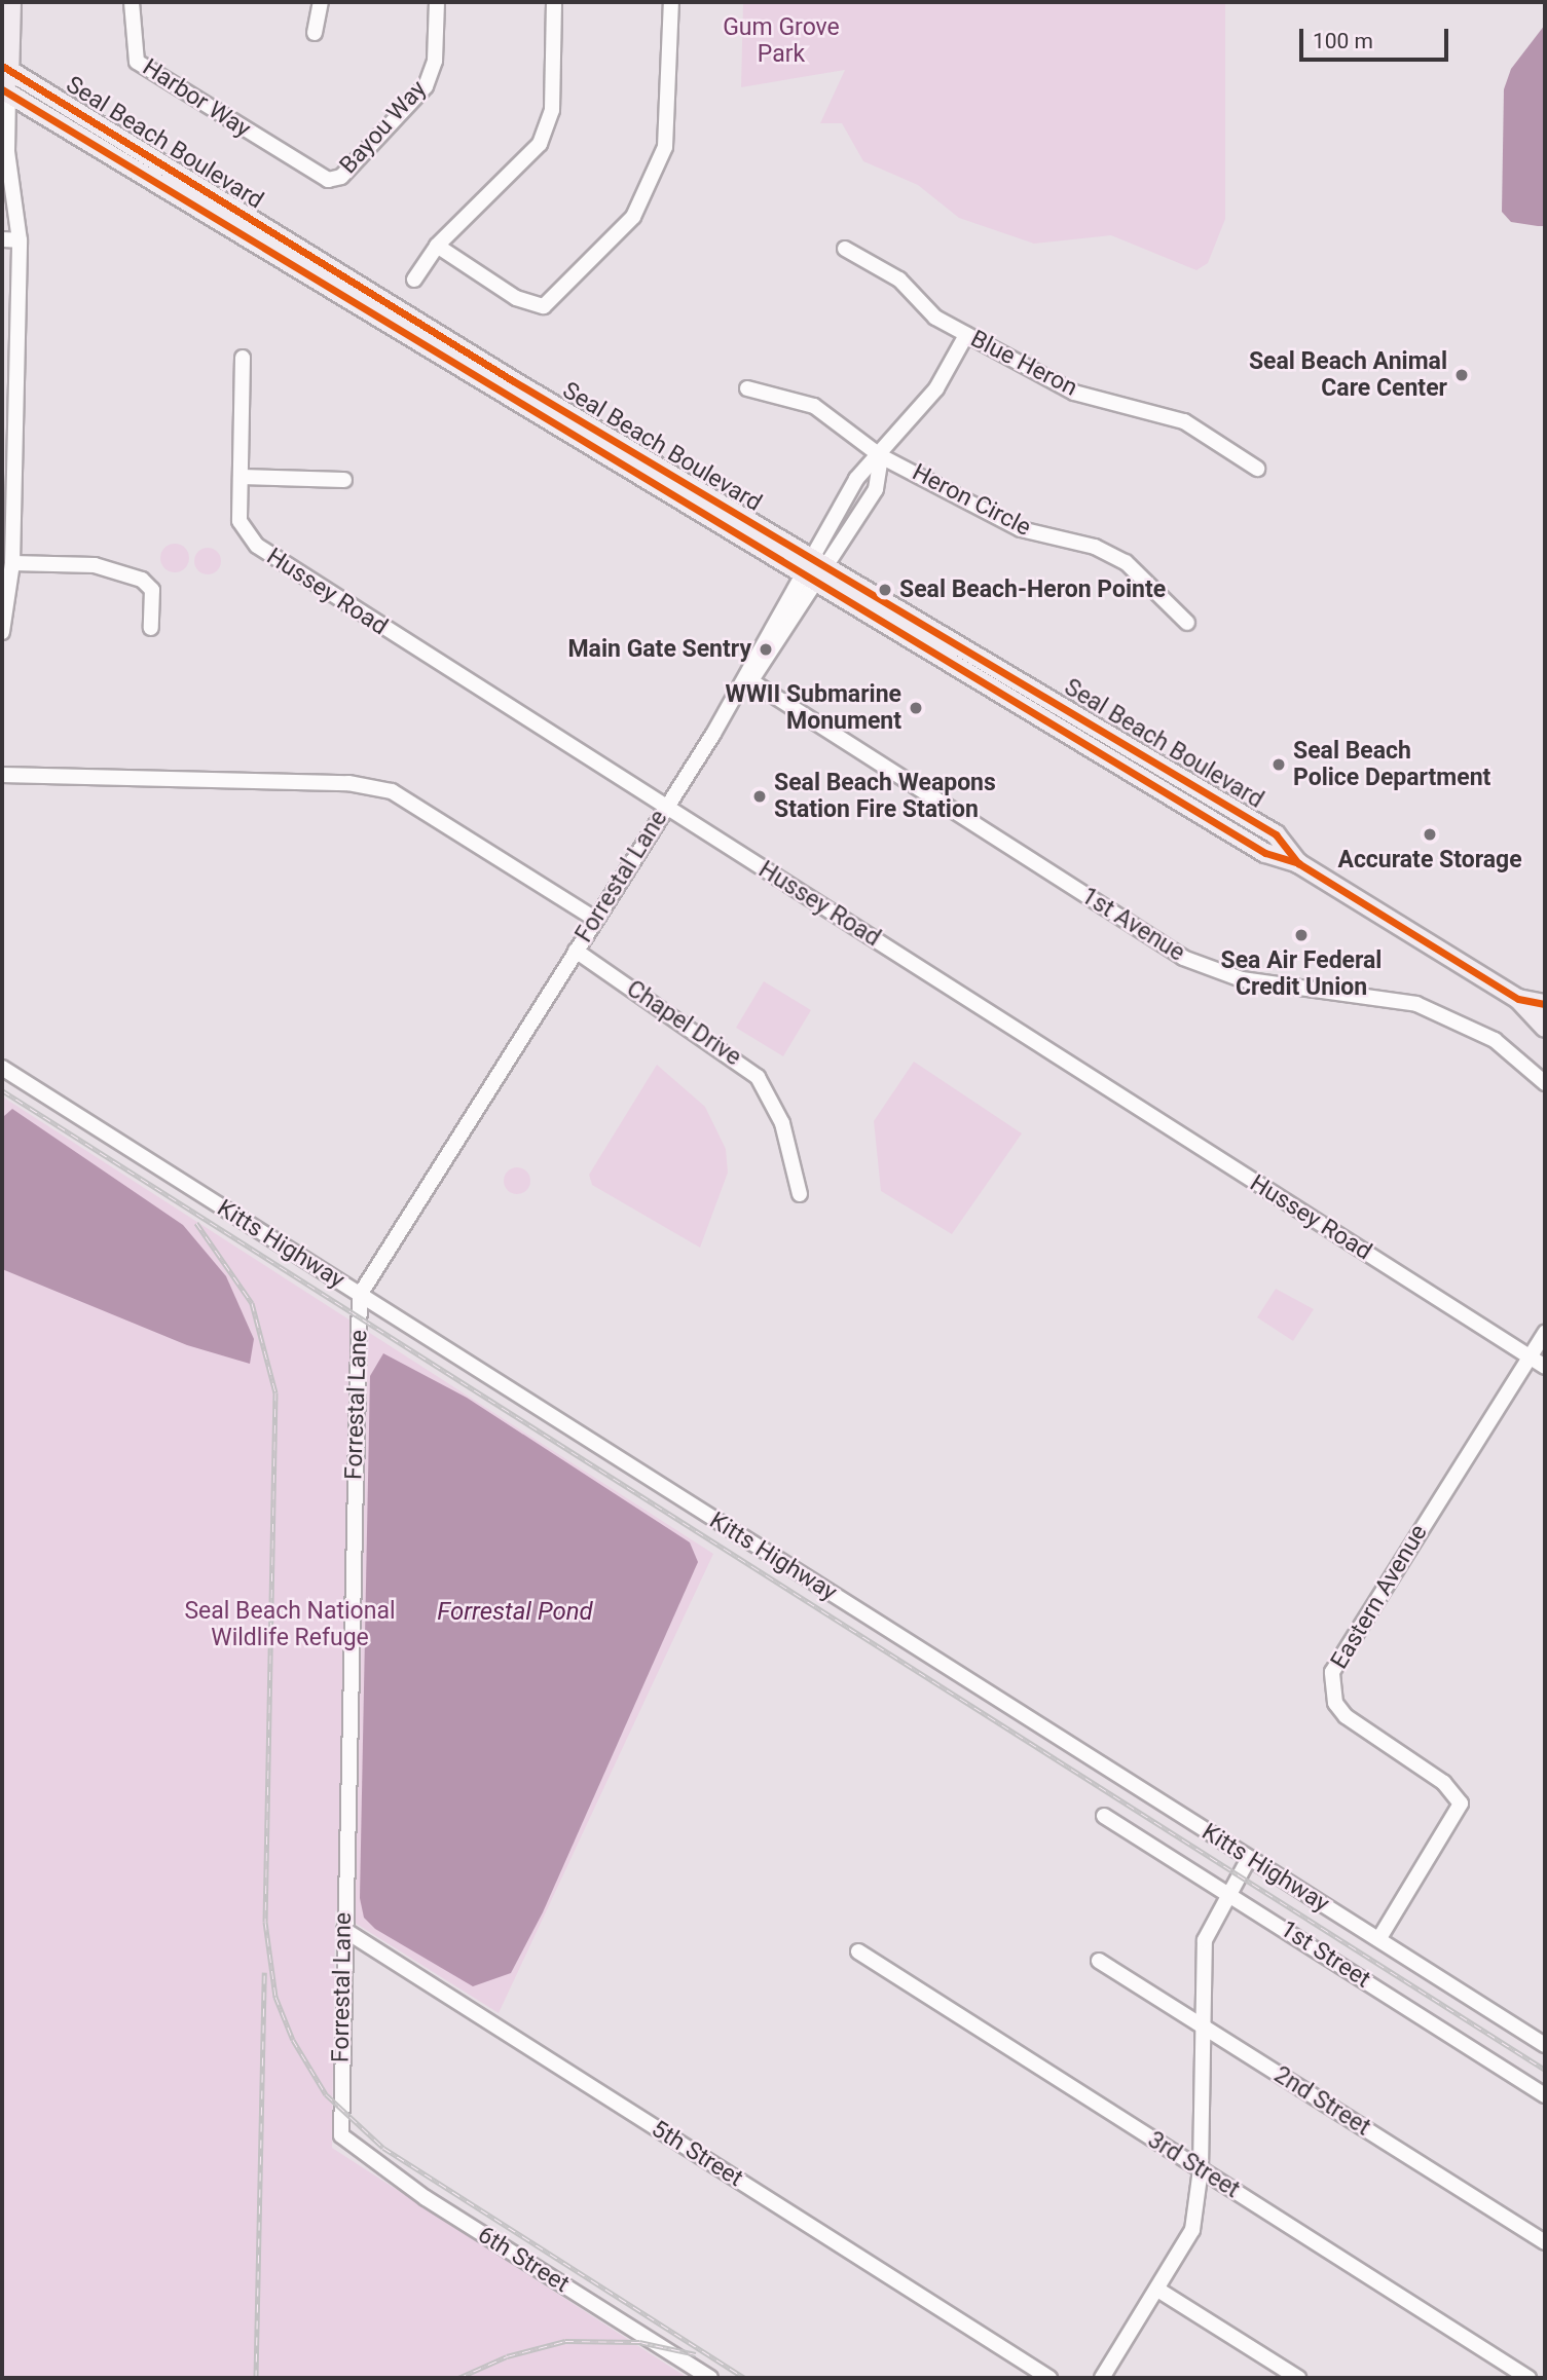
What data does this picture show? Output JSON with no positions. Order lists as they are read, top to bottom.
{
  "streets": {
    "main road": ["Seal Beach Boulevard"],
    "street": [
      "Harbor Way",
      "Bayou Way",
      "Blue Heron",
      "Heron Circle",
      "Hussey Road",
      "Forrestal Lane",
      "1st Avenue",
      "Chapel Drive",
      "Kitts Highway",
      "Eastern Avenue",
      "1st Street",
      "2nd Street",
      "5th Street",
      "3rd Street",
      "6th Street"
    ]
  },
  "crossings": [
    ["Harbor Way", "Bayou Way"],
    ["Seal Beach Boulevard", "Forrestal Lane"],
    ["Hussey Road", "Forrestal Lane"],
    ["Hussey Road", "Eastern Avenue"],
    ["Forrestal Lane", "1st Avenue"],
    ["Forrestal Lane", "Chapel Drive"],
    ["Forrestal Lane", "Kitts Highway"],
    ["Forrestal Lane", "5th Street"],
    ["Forrestal Lane", "6th Street"],
    ["Kitts Highway", "Eastern Avenue"]
  ],
  "water": ["Forrestal Pond"],
  "parks": ["Gum Grove Park", "Seal Beach National Wildlife Refuge"],
  "places": [
    "Seal Beach Animal Care Center",
    "Seal Beach-Heron Pointe",
    "Main Gate Sentry",
    "WWII Submarine Monument",
    "Seal Beach Police Department",
    "Seal Beach Weapons Station Fire Station",
    "Accurate Storage",
    "Sea Air Federal Credit Union"
  ],
  "scale_bar": "100 m"
}
